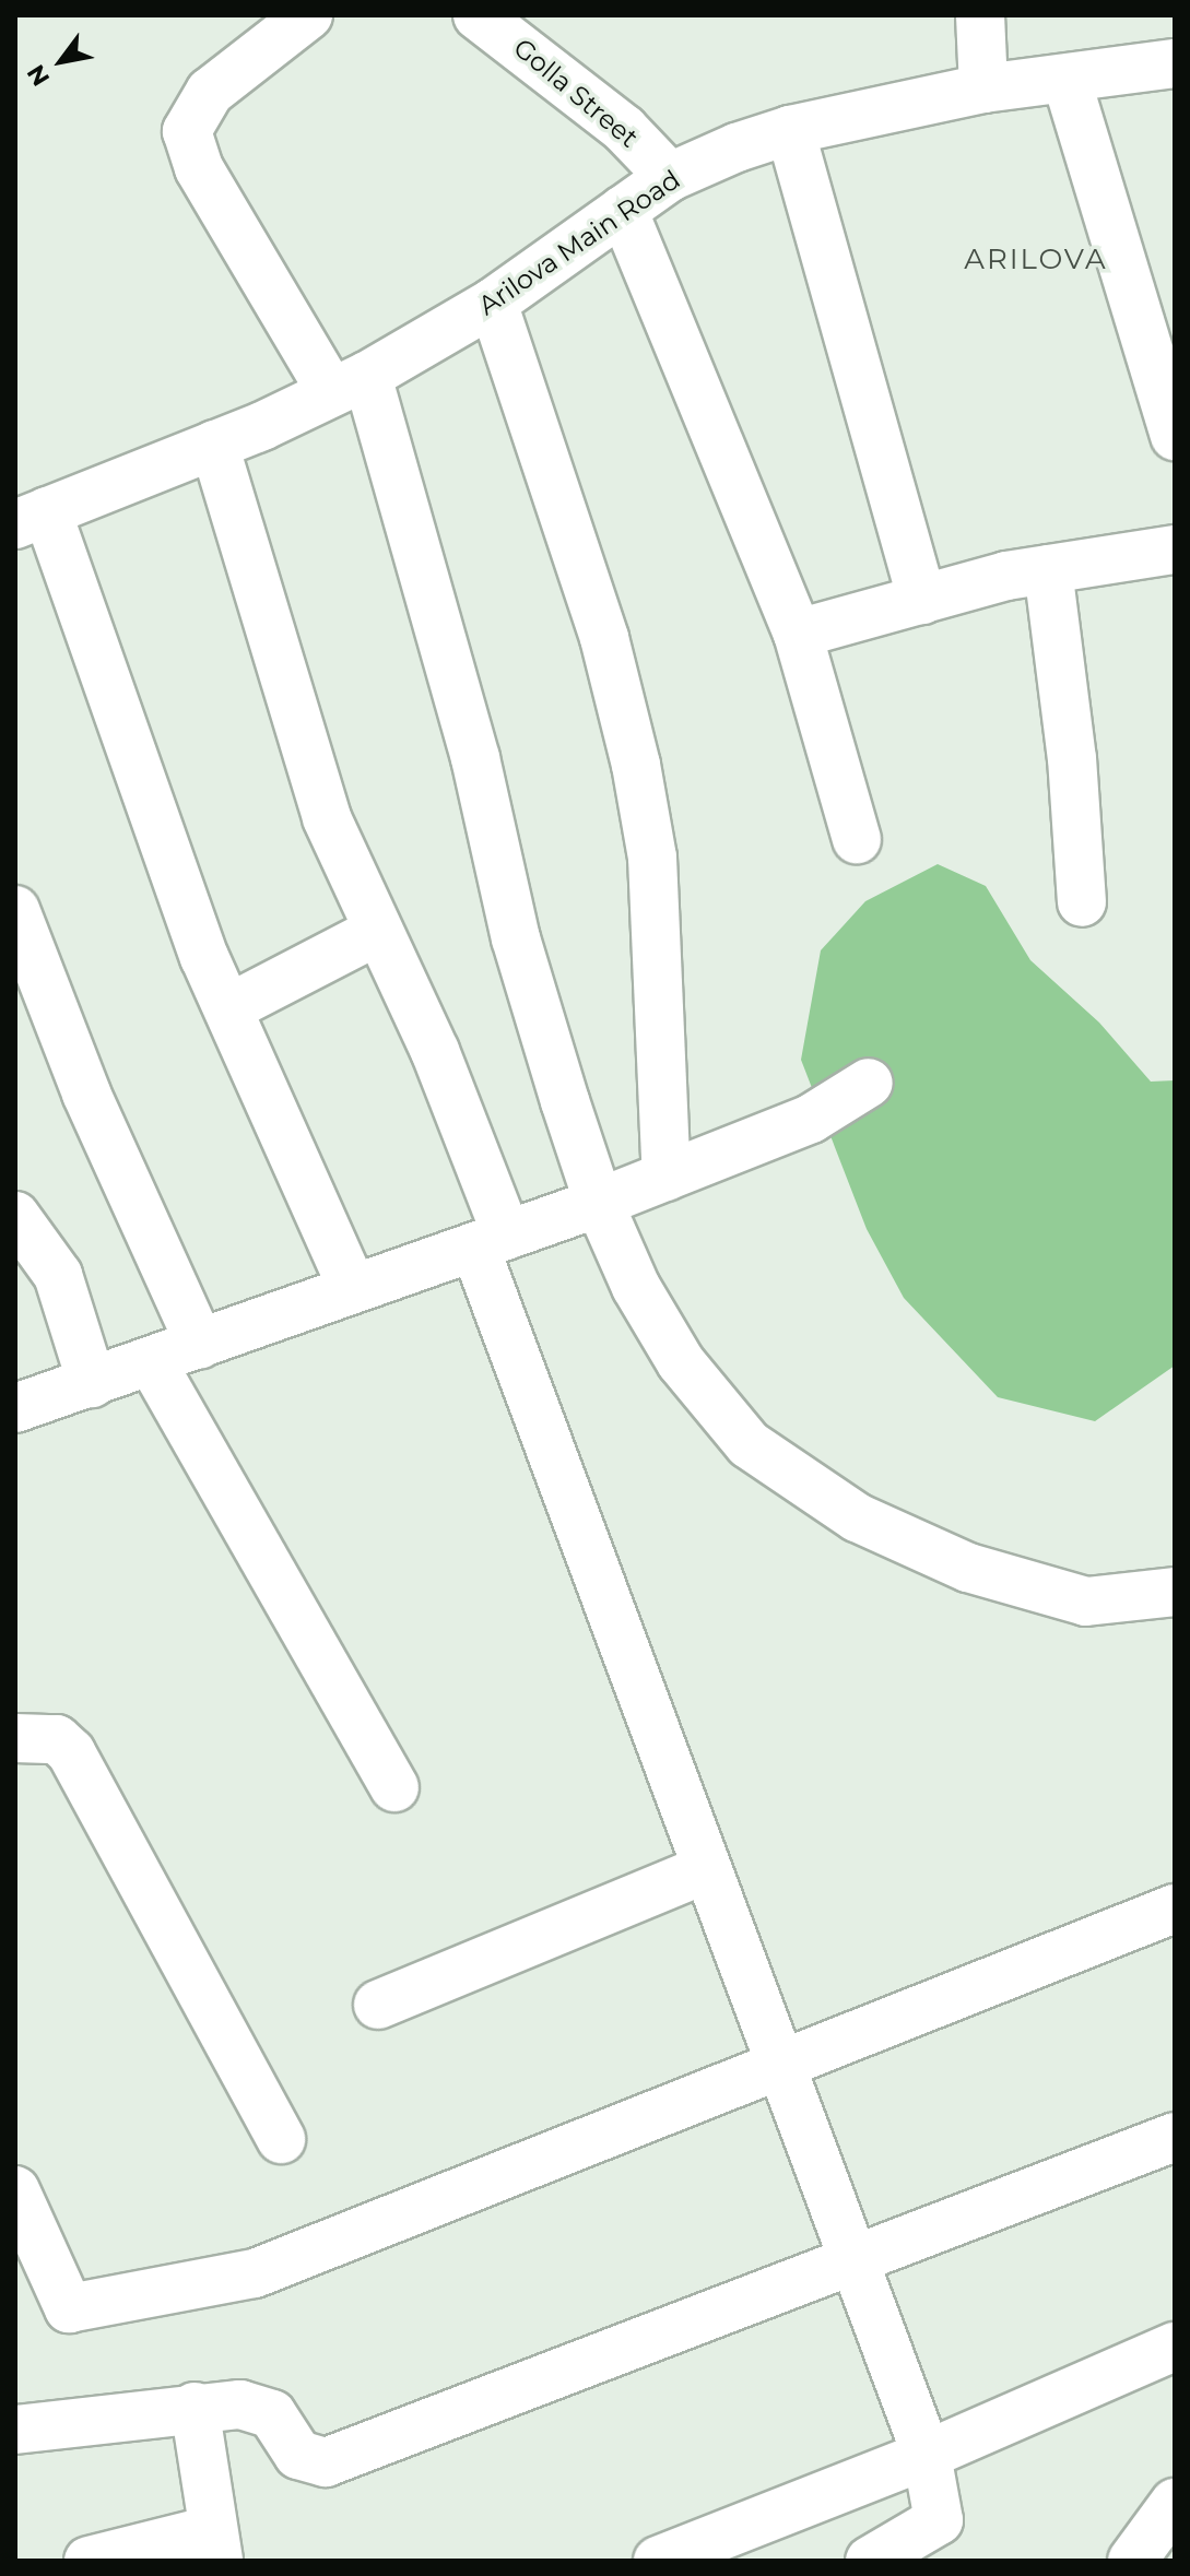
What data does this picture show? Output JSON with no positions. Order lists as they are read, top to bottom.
{
  "streets": {
    "street": ["Golla Street", "Arilova Main Road"]
  },
  "crossings": [
    ["Golla Street", "Arilova Main Road"]
  ],
  "districts": ["ARILOVA"],
  "north": "bottom left"
}
